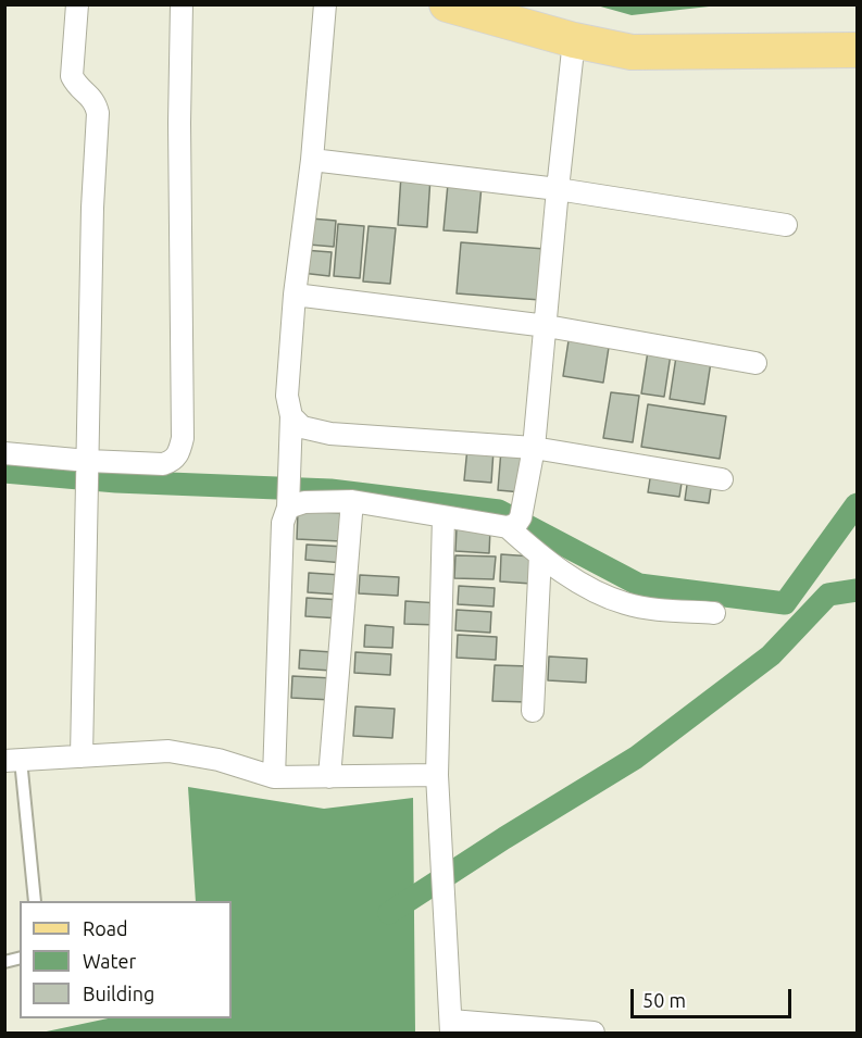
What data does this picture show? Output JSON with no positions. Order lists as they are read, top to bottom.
{
  "legend": ["Road", "Water", "Building"],
  "scale_bar": "50 m"
}
